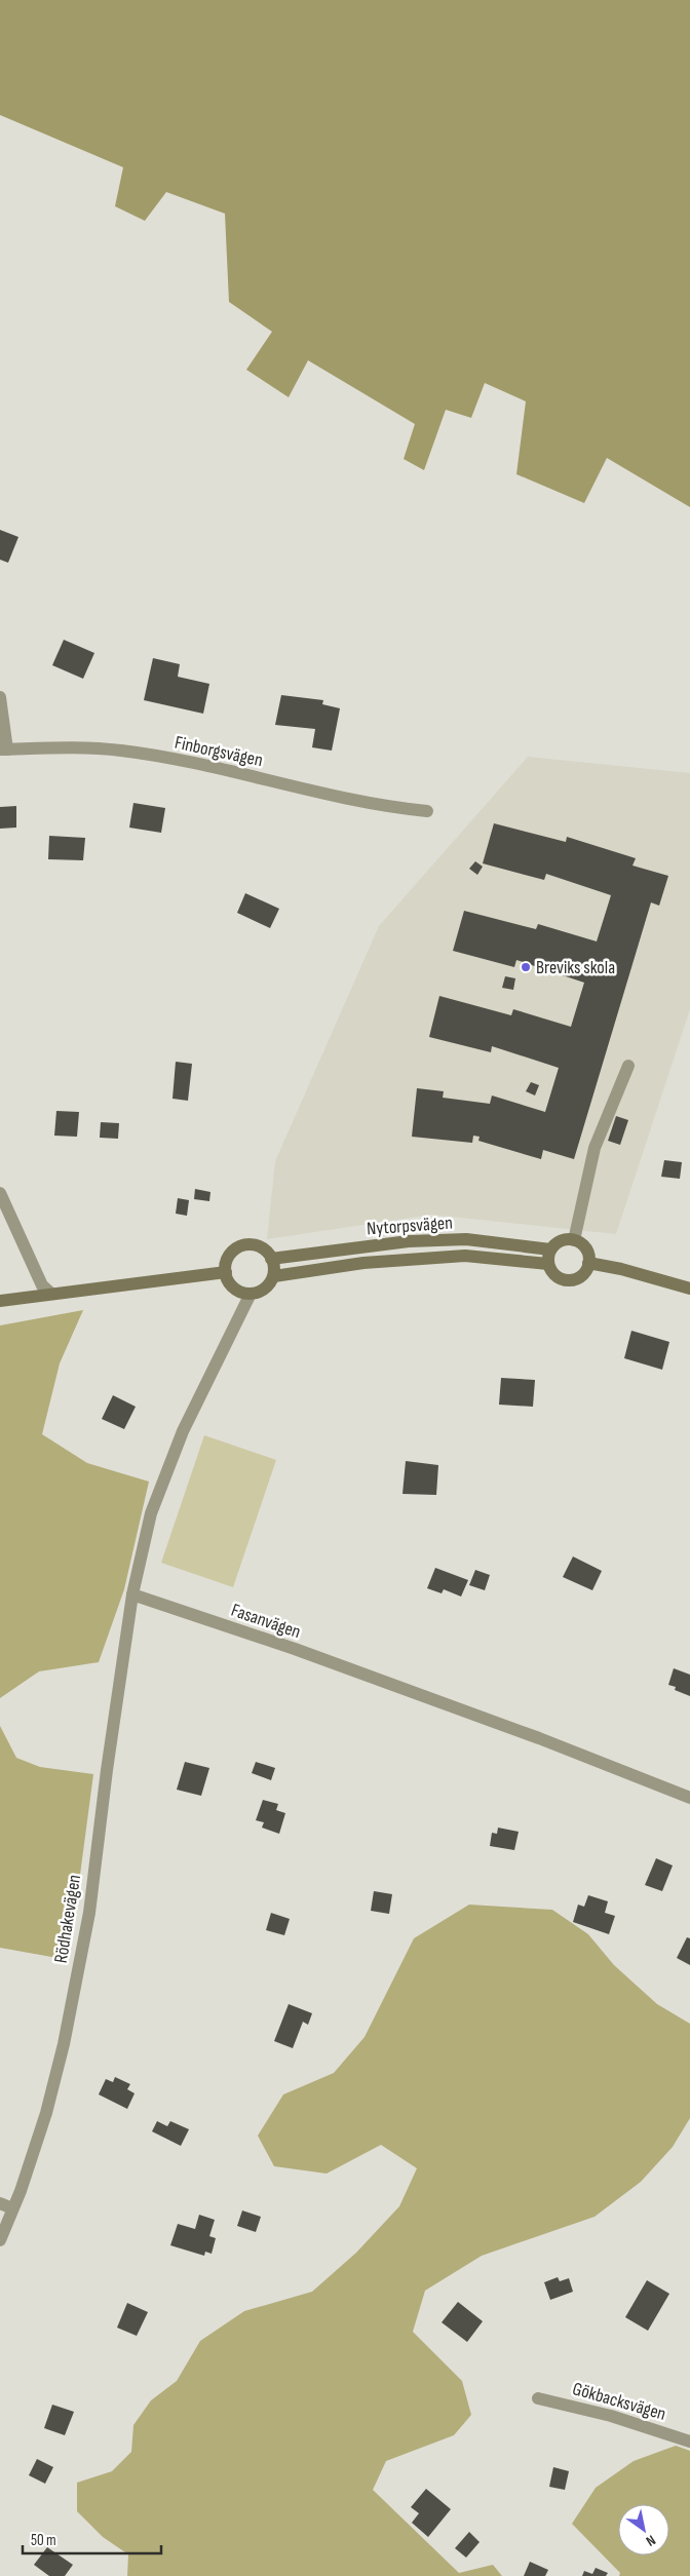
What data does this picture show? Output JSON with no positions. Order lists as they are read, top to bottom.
{
  "streets": {
    "street": [
      "Finborgsvägen",
      "Nytorpsvägen",
      "Fasanvägen",
      "Rödhakevägen",
      "Gökbacksvägen"
    ]
  },
  "crossings": [
    ["Fasanvägen", "Rödhakevägen"]
  ],
  "places": ["Breviks skola"],
  "scale_bar": "50 m",
  "north": "bottom right"
}
